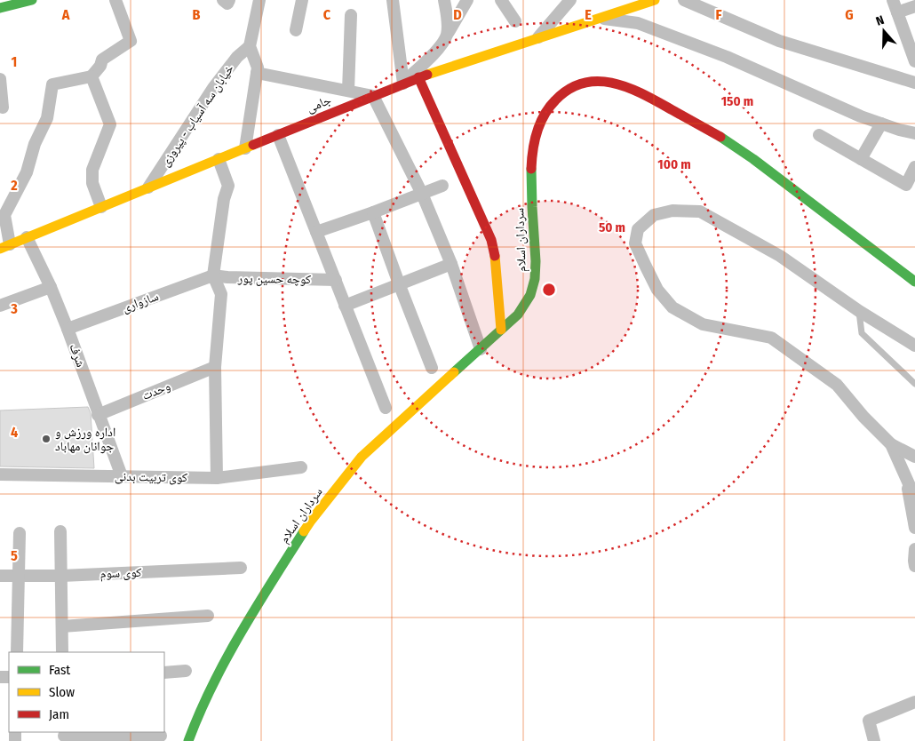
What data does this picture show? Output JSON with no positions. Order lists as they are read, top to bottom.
{
  "streets": {
    "street": [
      "جامی",
      "خیابان سه آسیاب - پیروزی",
      "سرداران اسلام",
      "کوچه حسین پور",
      "سازواری",
      "شرف",
      "وحدت",
      "کوی تربیت بدنی",
      "کوی سوم"
    ]
  },
  "crossings": [
    ["جامی", "خیابان سه آسیاب - پیروزی"],
    ["جامی", "شرف"],
    ["کوچه حسین پور", "سازواری"],
    ["سازواری", "شرف"],
    ["شرف", "وحدت"],
    ["شرف", "کوی تربیت بدنی"]
  ],
  "places": ["اداره ورزش و جوانان مهاباد"],
  "legend": ["Fast", "Slow", "Jam"],
  "north": "top",
  "grid": {
    "columns": [
      "A",
      "B",
      "C",
      "D",
      "E",
      "F",
      "G"
    ],
    "rows": [
      "1",
      "2",
      "3",
      "4",
      "5"
    ]
  },
  "rings": ["150 m", "100 m", "50 m"]
}
